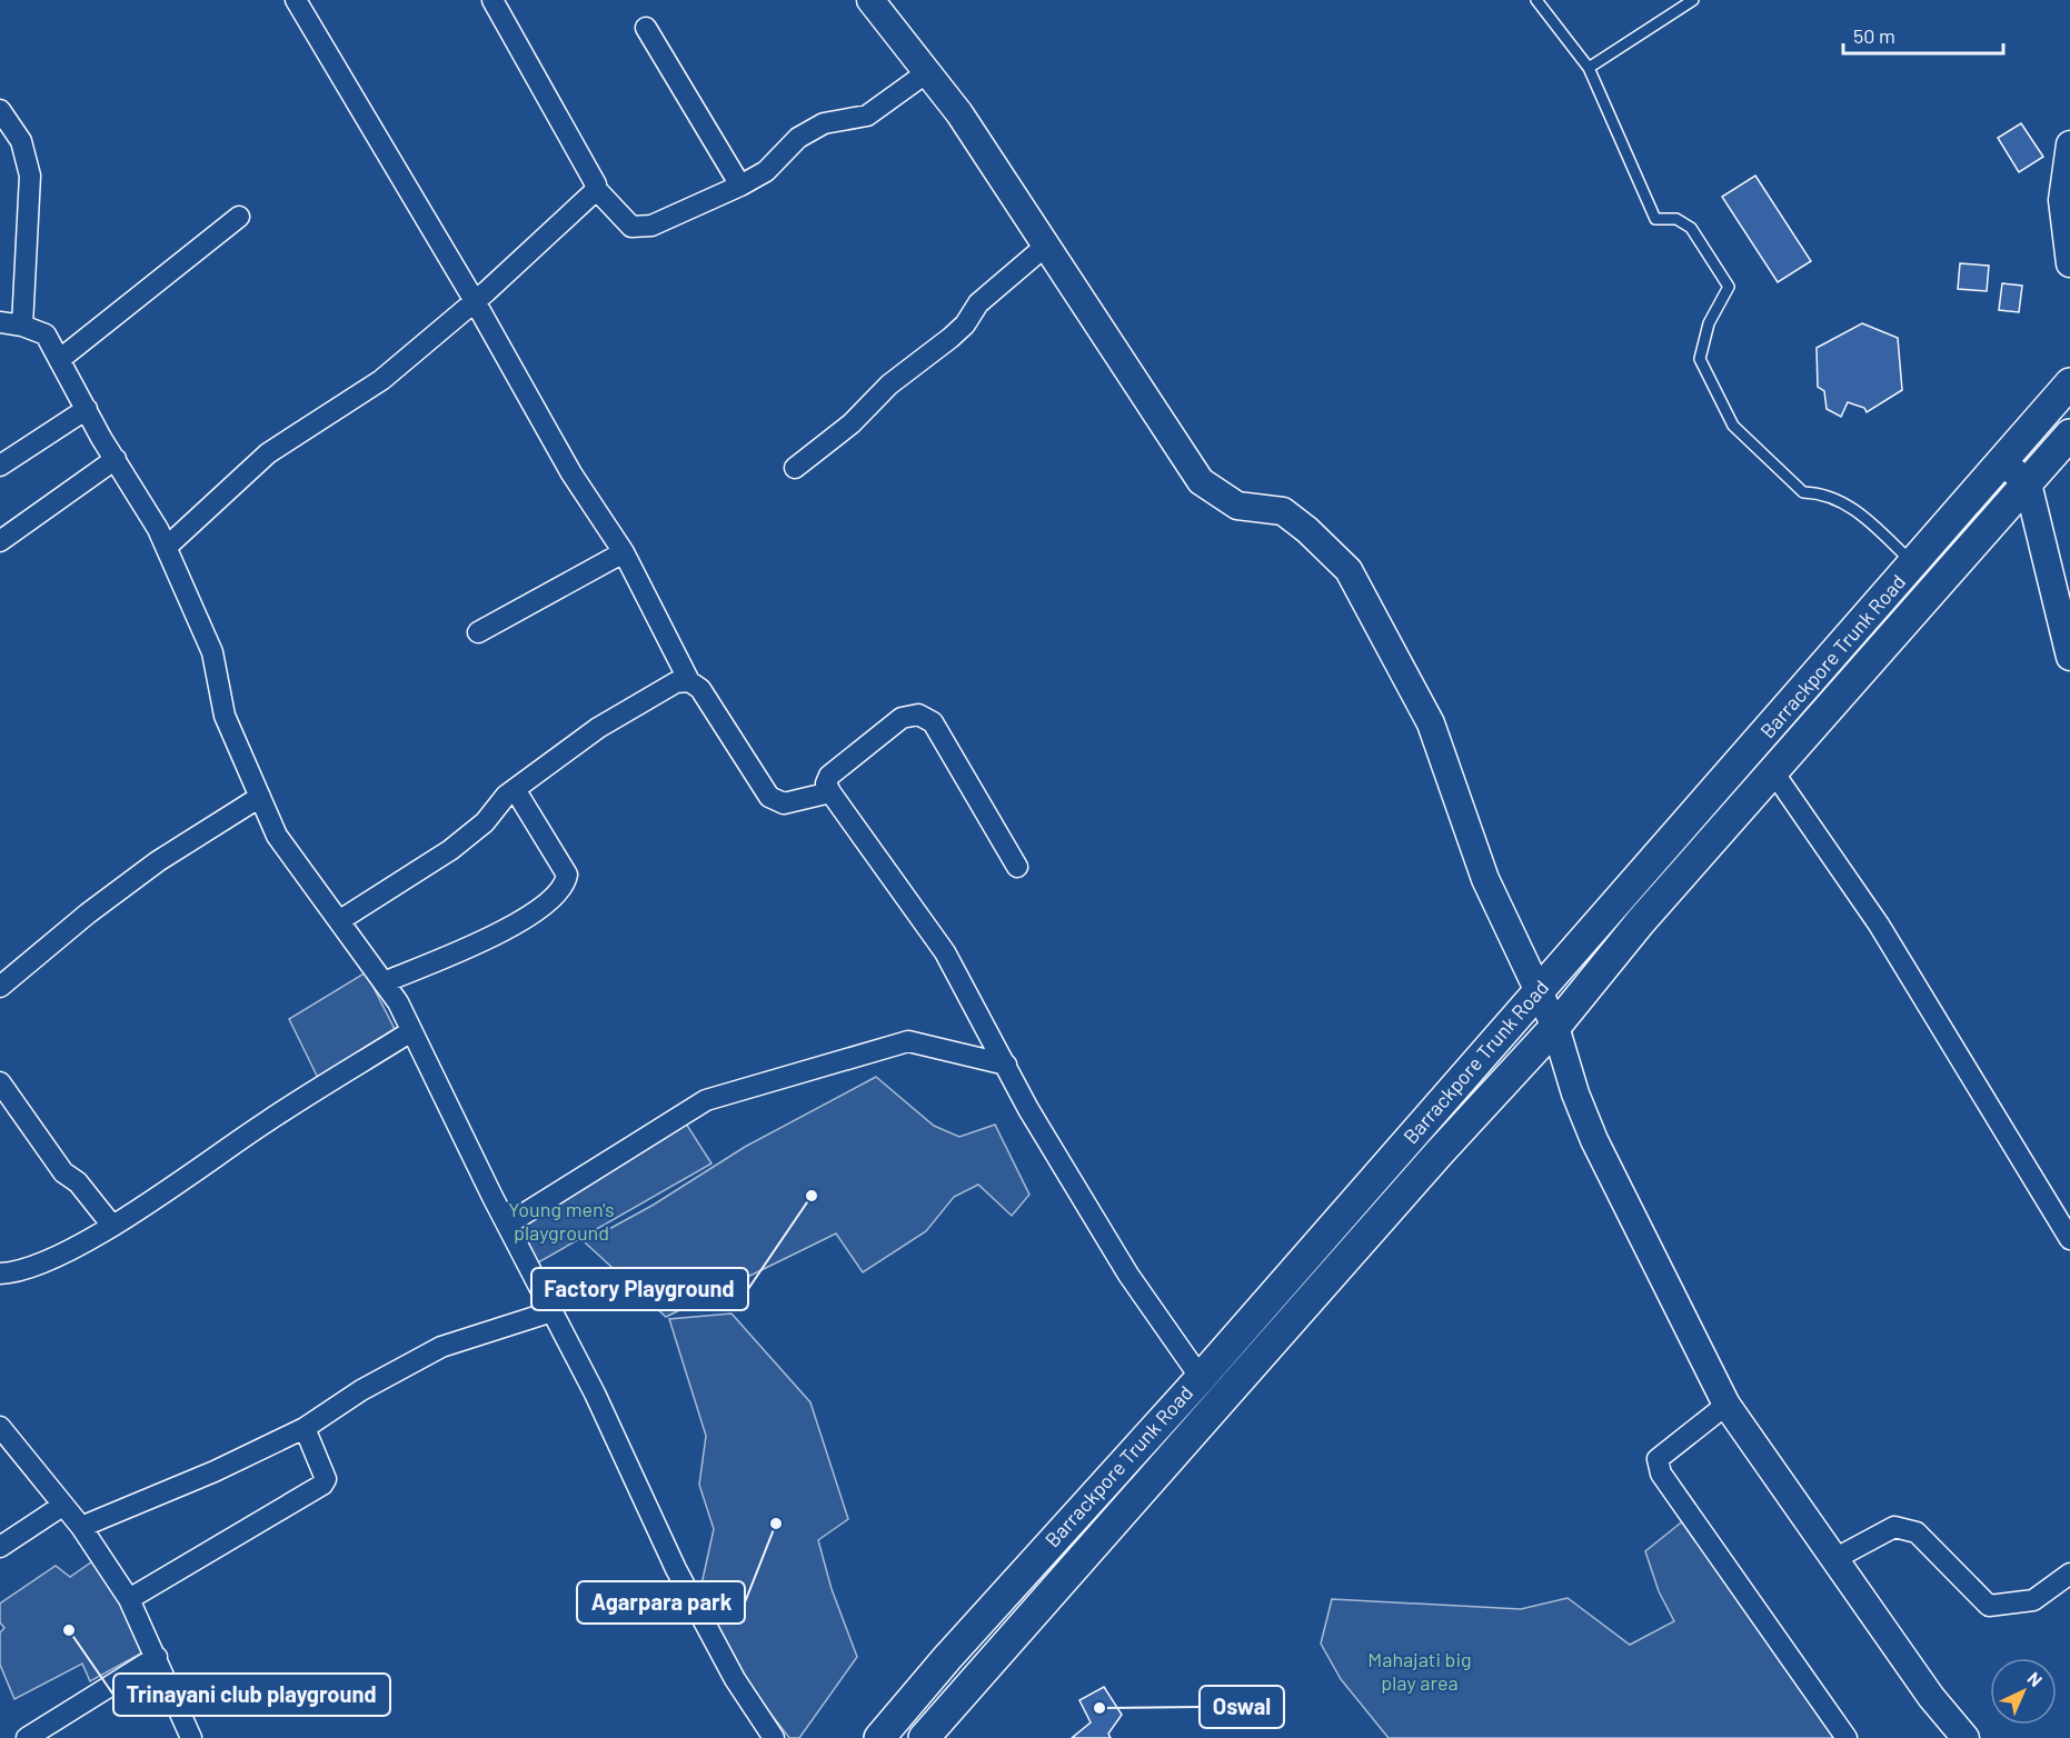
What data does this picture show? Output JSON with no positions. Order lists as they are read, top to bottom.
{
  "streets": {
    "main road": ["Barrackpore Trunk Road"]
  },
  "parks": ["Young men's playground", "Mahajati big play area"],
  "places": [
    "Factory Playground",
    "Agarpara park",
    "Trinayani club playground",
    "Oswal"
  ],
  "scale_bar": "50 m",
  "north": "top right"
}
